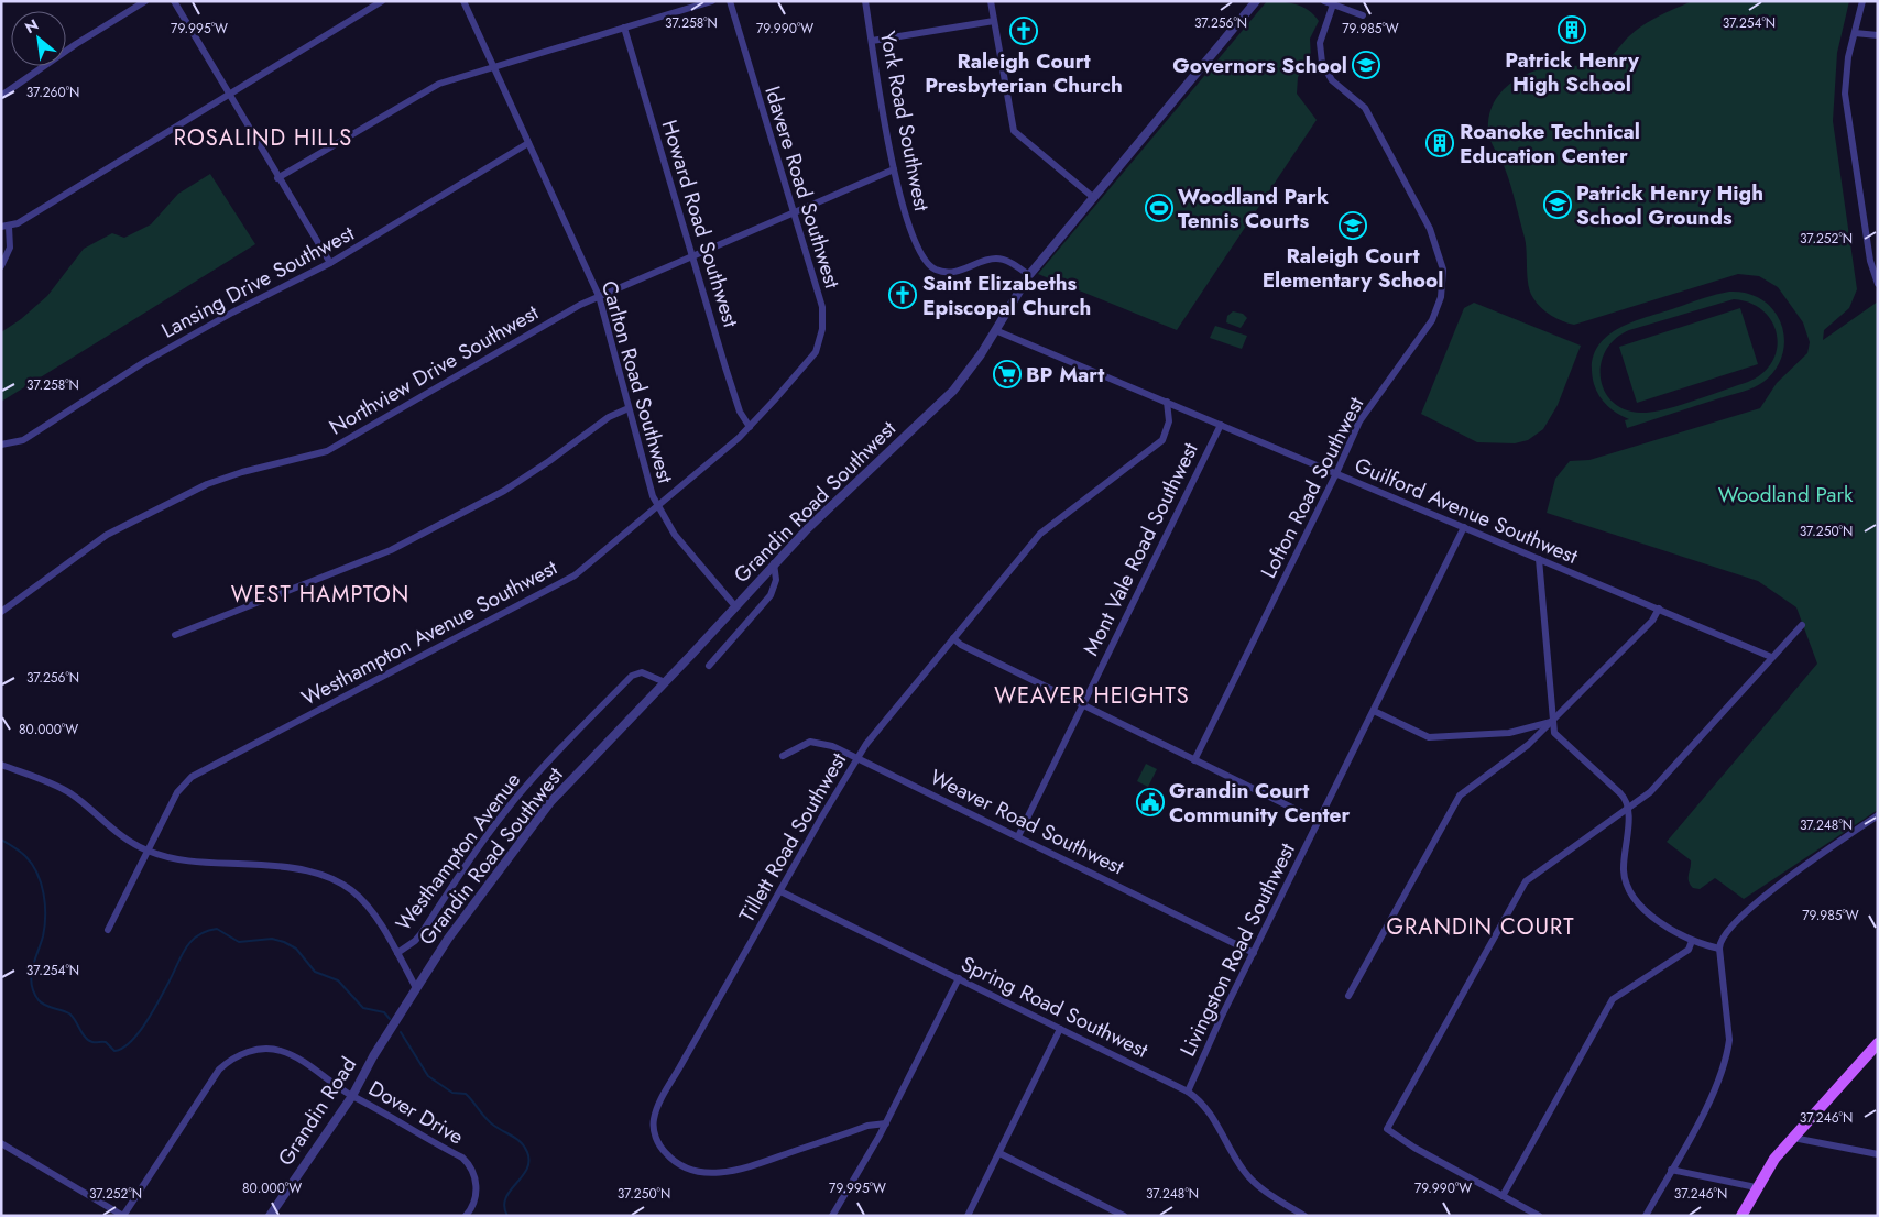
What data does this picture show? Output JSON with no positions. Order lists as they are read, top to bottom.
{
  "streets": {
    "street": [
      "York Road Southwest",
      "Idavere Road Southwest",
      "Howard Road Southwest",
      "Lansing Drive Southwest",
      "Northview Drive Southwest",
      "Carlton Road Southwest",
      "Lofton Road Southwest",
      "Grandin Road Southwest",
      "Guilford Avenue Southwest",
      "Mont Vale Road Southwest",
      "Westhampton Avenue Southwest",
      "Weaver Road Southwest",
      "Tillett Road Southwest",
      "Westhampton Avenue",
      "Livingston Road Southwest",
      "Spring Road Southwest",
      "Grandin Road",
      "Dover Drive"
    ]
  },
  "crossings": [
    ["York Road Southwest", "Northview Drive Southwest"],
    ["York Road Southwest", "Grandin Road Southwest"],
    ["Idavere Road Southwest", "Northview Drive Southwest"],
    ["Idavere Road Southwest", "Westhampton Avenue Southwest"],
    ["Howard Road Southwest", "Northview Drive Southwest"],
    ["Howard Road Southwest", "Westhampton Avenue Southwest"],
    ["Lansing Drive Southwest", "Carlton Road Southwest"],
    ["Northview Drive Southwest", "Carlton Road Southwest"],
    ["Carlton Road Southwest", "Grandin Road Southwest"],
    ["Carlton Road Southwest", "Westhampton Avenue Southwest"],
    ["Lofton Road Southwest", "Guilford Avenue Southwest"],
    ["Grandin Road Southwest", "Guilford Avenue Southwest"],
    ["Grandin Road Southwest", "Westhampton Avenue"],
    ["Grandin Road Southwest", "Grandin Road"],
    ["Guilford Avenue Southwest", "Mont Vale Road Southwest"],
    ["Guilford Avenue Southwest", "Tillett Road Southwest"],
    ["Guilford Avenue Southwest", "Livingston Road Southwest"],
    ["Mont Vale Road Southwest", "Weaver Road Southwest"],
    ["Weaver Road Southwest", "Tillett Road Southwest"],
    ["Weaver Road Southwest", "Livingston Road Southwest"],
    ["Tillett Road Southwest", "Spring Road Southwest"],
    ["Livingston Road Southwest", "Spring Road Southwest"],
    ["Grandin Road", "Dover Drive"]
  ],
  "districts": [
    "ROSALIND HILLS",
    "WEST HAMPTON",
    "WEAVER HEIGHTS",
    "GRANDIN COURT"
  ],
  "parks": ["Woodland Park"],
  "places": {
    "building": ["Patrick Henry High School", "Roanoke Technical Education Center"],
    "church": ["Raleigh Court Presbyterian Church", "Saint Elizabeths Episcopal Church"],
    "school or university": ["Governors School", "Patrick Henry High School Grounds", "Raleigh Court Elementary School"],
    "sports": ["Woodland Park Tennis Courts"],
    "supermarket": ["BP Mart"],
    "public building": ["Grandin Court Community Center"]
  },
  "north": "top left",
  "coordinates": [
    "37.258°N",
    "37.256°N",
    "37.254°N",
    "79.995°W",
    "79.990°W",
    "79.985°W",
    "37.260°N",
    "37.252°N",
    "37.250°N",
    "80.000°W",
    "37.248°N",
    "37.246°N"
  ]
}
